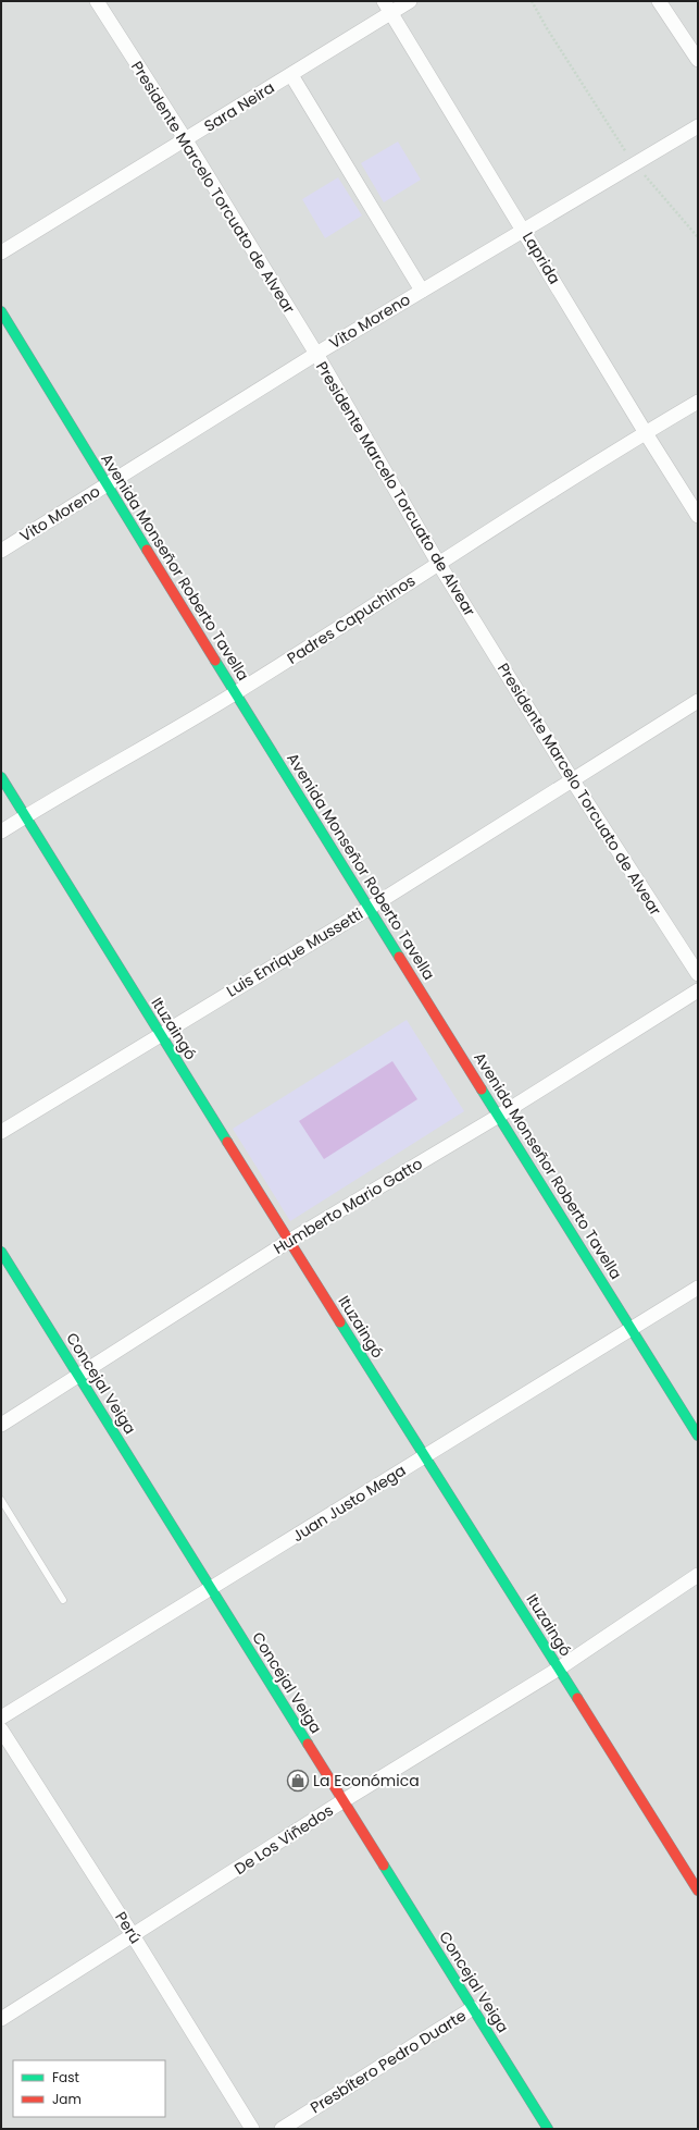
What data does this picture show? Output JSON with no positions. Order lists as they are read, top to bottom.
{
  "streets": {
    "street": [
      "Sara Neira",
      "Presidente Marcelo Torcuato de Alvear",
      "Laprida",
      "Vito Moreno",
      "Avenida Monseñor Roberto Tavella",
      "Padres Capuchinos",
      "Luis Enrique Mussetti",
      "Ituzaingó",
      "Humberto Mario Gatto",
      "Concejal Veiga",
      "Juan Justo Mega",
      "De Los Viñedos",
      "Perú",
      "Presbítero Pedro Duarte"
    ]
  },
  "crossings": [
    ["Sara Neira", "Presidente Marcelo Torcuato de Alvear"],
    ["Sara Neira", "Laprida"],
    ["Presidente Marcelo Torcuato de Alvear", "Vito Moreno"],
    ["Presidente Marcelo Torcuato de Alvear", "Padres Capuchinos"],
    ["Presidente Marcelo Torcuato de Alvear", "Luis Enrique Mussetti"],
    ["Laprida", "Vito Moreno"],
    ["Laprida", "Padres Capuchinos"],
    ["Vito Moreno", "Avenida Monseñor Roberto Tavella"],
    ["Avenida Monseñor Roberto Tavella", "Padres Capuchinos"],
    ["Avenida Monseñor Roberto Tavella", "Luis Enrique Mussetti"],
    ["Avenida Monseñor Roberto Tavella", "Humberto Mario Gatto"],
    ["Avenida Monseñor Roberto Tavella", "Juan Justo Mega"],
    ["Padres Capuchinos", "Ituzaingó"],
    ["Luis Enrique Mussetti", "Ituzaingó"],
    ["Ituzaingó", "Humberto Mario Gatto"],
    ["Ituzaingó", "Juan Justo Mega"],
    ["Ituzaingó", "De Los Viñedos"],
    ["Humberto Mario Gatto", "Concejal Veiga"],
    ["Concejal Veiga", "Juan Justo Mega"],
    ["Concejal Veiga", "De Los Viñedos"],
    ["Concejal Veiga", "Presbítero Pedro Duarte"],
    ["De Los Viñedos", "Perú"]
  ],
  "places": {
    "shop": ["La Económica"]
  },
  "legend": ["Fast", "Jam"]
}
